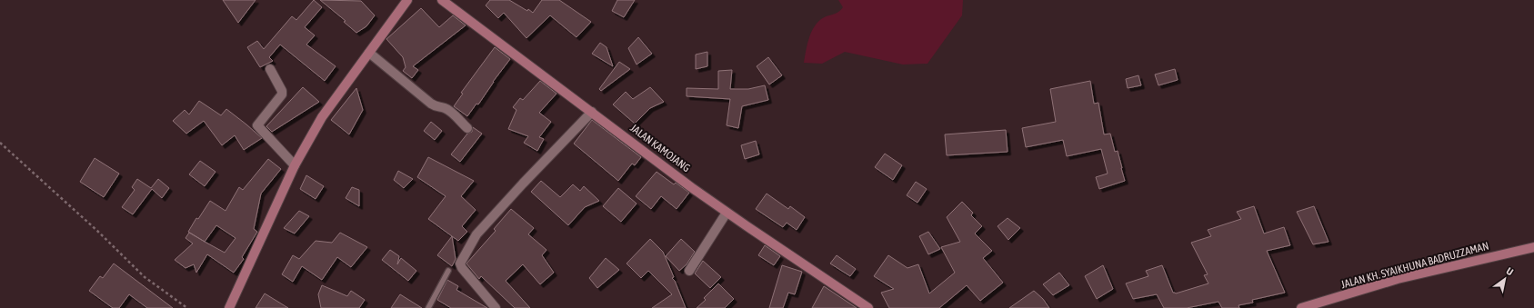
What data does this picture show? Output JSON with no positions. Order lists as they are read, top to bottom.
{
  "streets": {
    "main road": ["JALAN KAMOJANG", "JALAN KH. SYAIKHUNA BADRUZZAMAN"]
  },
  "north": "top right"
}
